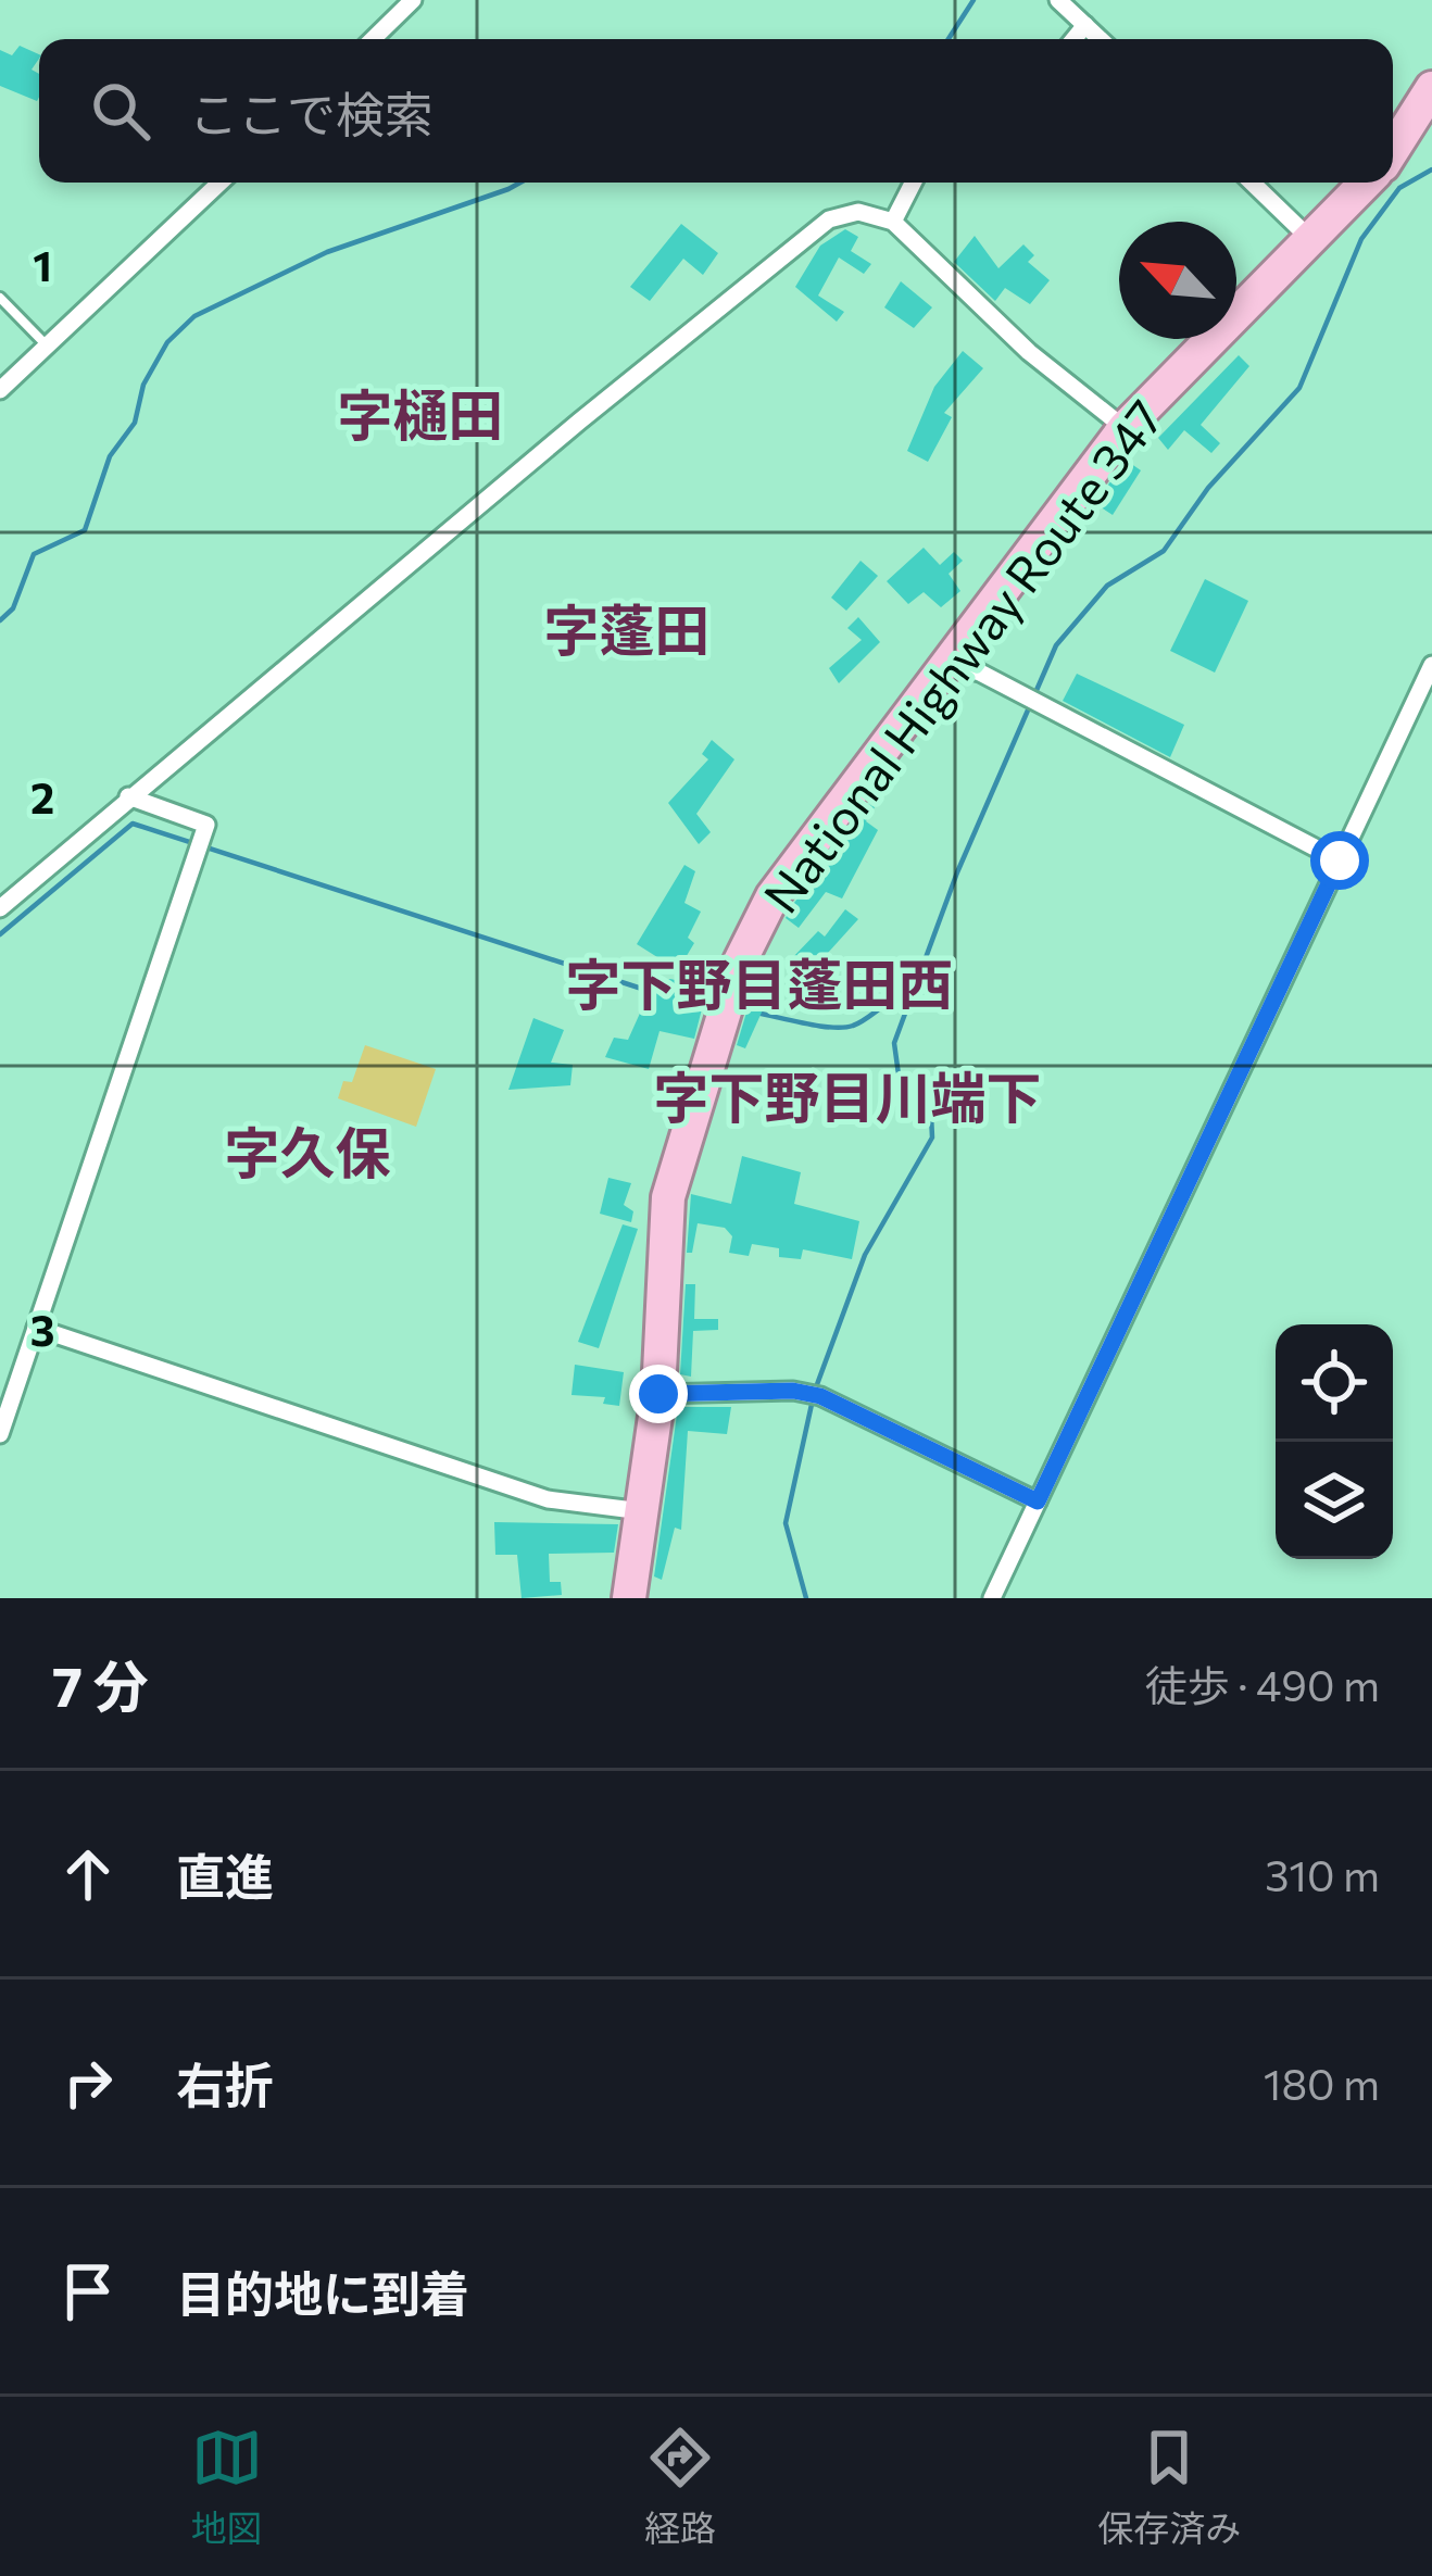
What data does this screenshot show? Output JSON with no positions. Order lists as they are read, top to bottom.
{
  "streets": {
    "highway": ["National Highway Route 347"]
  },
  "districts": [
    "字樋田",
    "字蓬田",
    "字下野目蓬田西",
    "字下野目川端下",
    "字久保"
  ],
  "north": "top left",
  "page": {
    "search": "ここで検索",
    "heading": ["7 分", "徒歩 · 490 m"],
    "list": [
      ["直進", "310 m"],
      ["右折", "180 m"],
      "目的地に到着"
    ],
    "nav": ["地図", "経路", "保存済み"]
  },
  "grid": {
    "rows": ["1", "2", "3"]
  }
}
